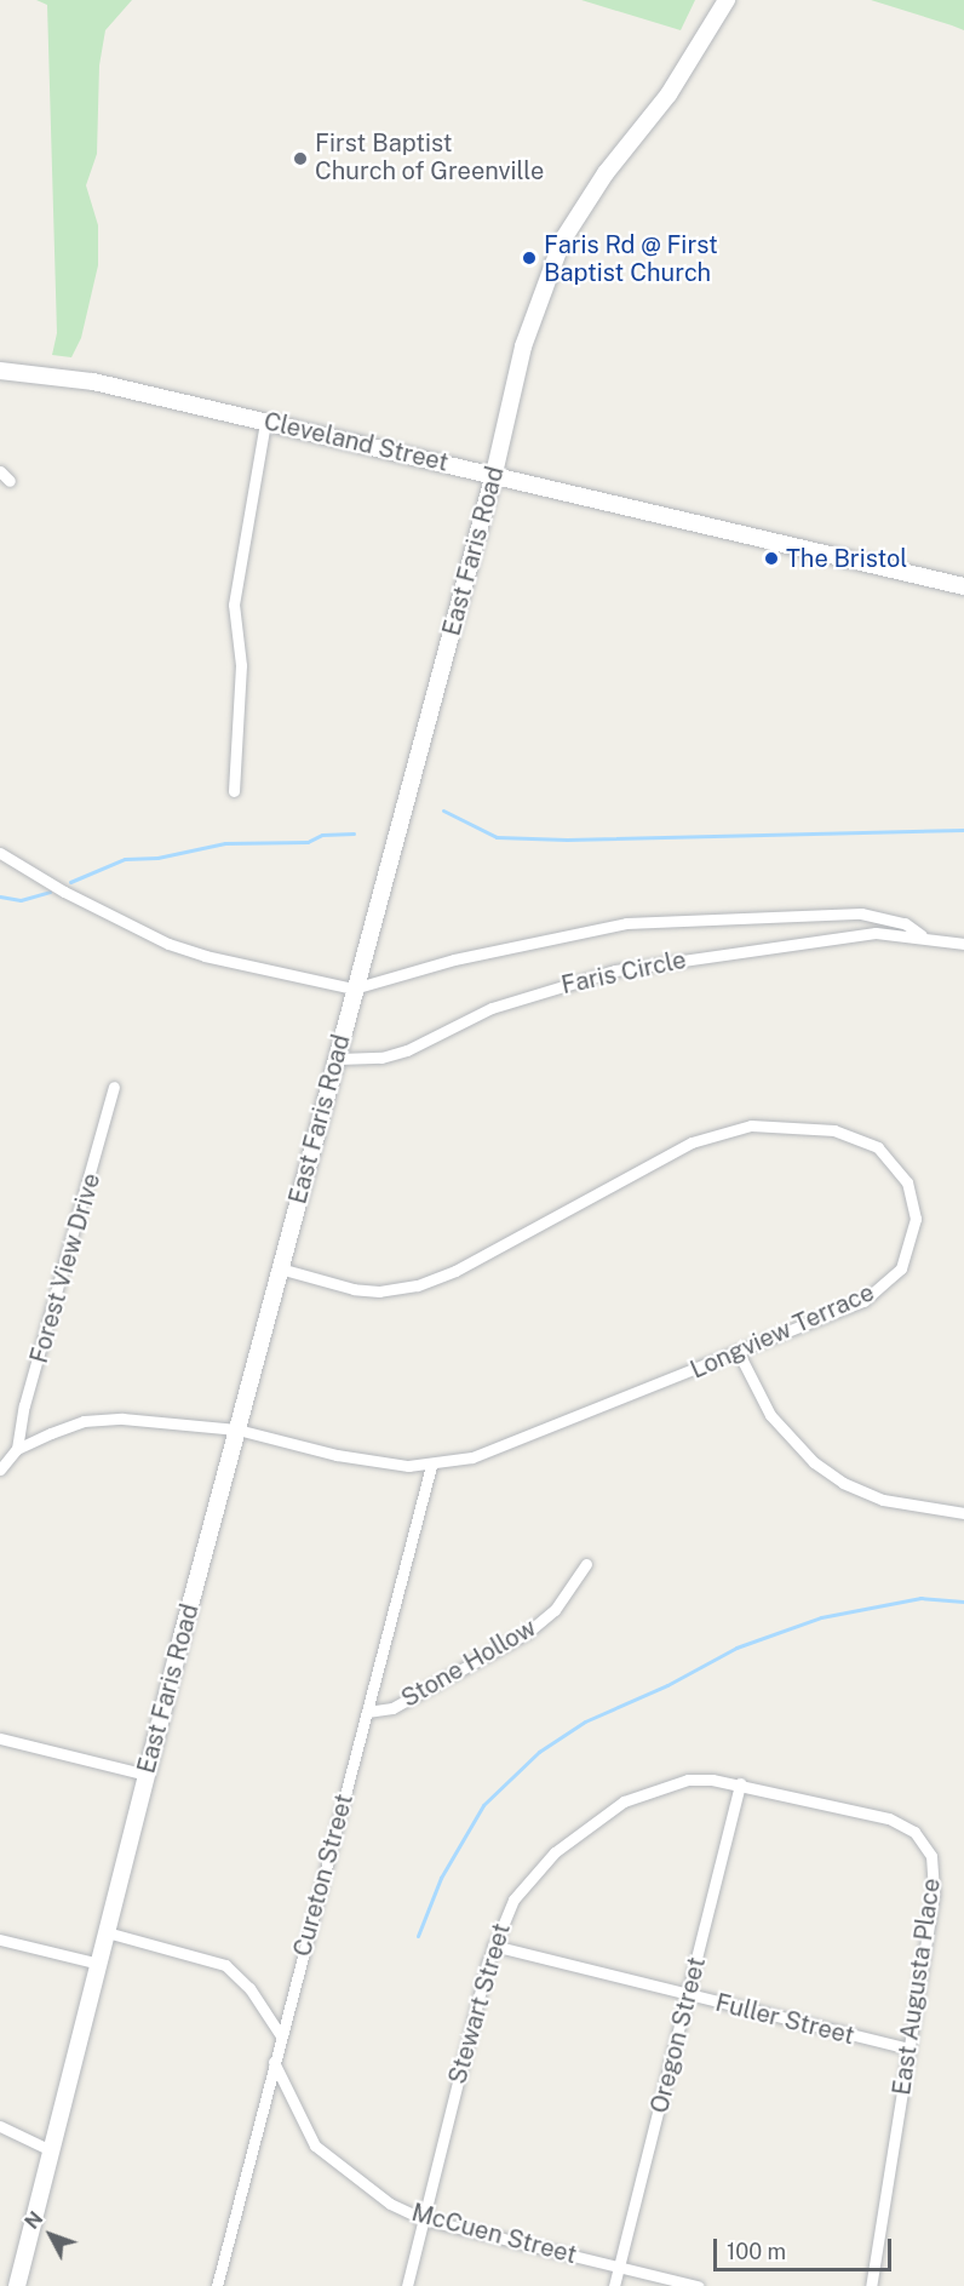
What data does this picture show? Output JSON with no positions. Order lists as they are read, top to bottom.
{
  "streets": {
    "main road": ["Cleveland Street", "East Faris Road"],
    "street": [
      "Faris Circle",
      "Forest View Drive",
      "Longview Terrace",
      "Stone Hollow",
      "Cureton Street",
      "East Augusta Place",
      "Stewart Street",
      "Fuller Street",
      "Oregon Street",
      "McCuen Street"
    ]
  },
  "crossings": [
    ["Cleveland Street", "East Faris Road"],
    ["East Faris Road", "Faris Circle"],
    ["East Faris Road", "Longview Terrace"],
    ["Forest View Drive", "Longview Terrace"],
    ["Longview Terrace", "Cureton Street"],
    ["Stone Hollow", "Cureton Street"],
    ["Cureton Street", "McCuen Street"],
    ["East Augusta Place", "Stewart Street"],
    ["East Augusta Place", "Fuller Street"],
    ["East Augusta Place", "Oregon Street"],
    ["Stewart Street", "Fuller Street"],
    ["Stewart Street", "Oregon Street"],
    ["Stewart Street", "McCuen Street"],
    ["Fuller Street", "Oregon Street"],
    ["Oregon Street", "McCuen Street"]
  ],
  "places": ["First Baptist Church of Greenville", "Faris Rd @ First Baptist Church", "The Bristol"],
  "scale_bar": "100 m",
  "north": "top left"
}
